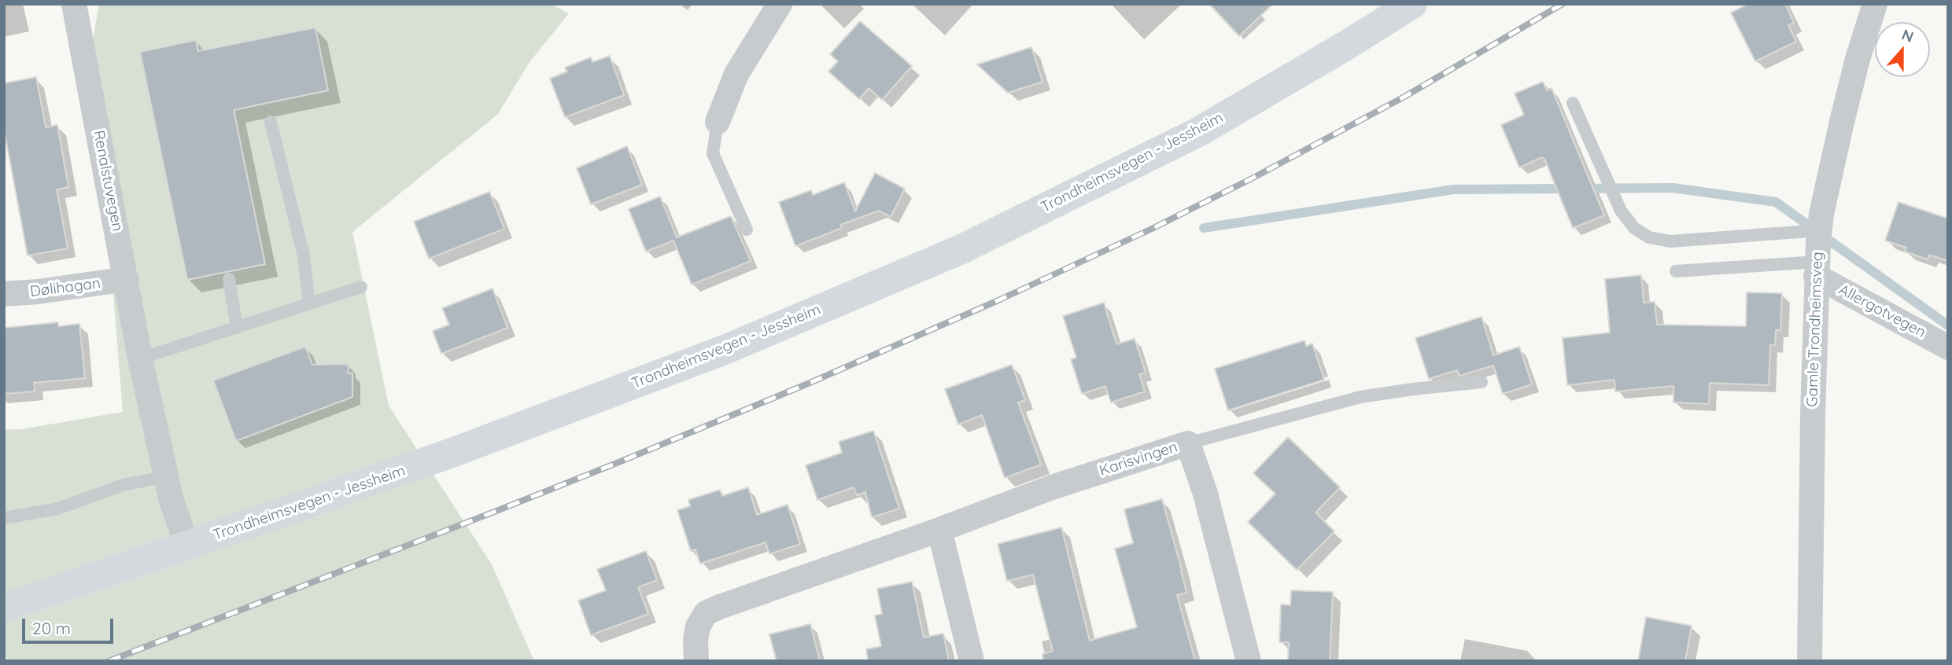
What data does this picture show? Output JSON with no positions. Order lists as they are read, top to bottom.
{
  "streets": {
    "main road": ["Trondheimsvegen - Jessheim"],
    "street": [
      "Renalstuvegen",
      "Dølihagan",
      "Allergotvegen",
      "Gamle Trondheimsveg",
      "Karisvingen"
    ]
  },
  "crossings": [
    ["Trondheimsvegen - Jessheim", "Renalstuvegen"],
    ["Renalstuvegen", "Dølihagan"],
    ["Allergotvegen", "Gamle Trondheimsveg"]
  ],
  "scale_bar": "20 m",
  "north": "top"
}
